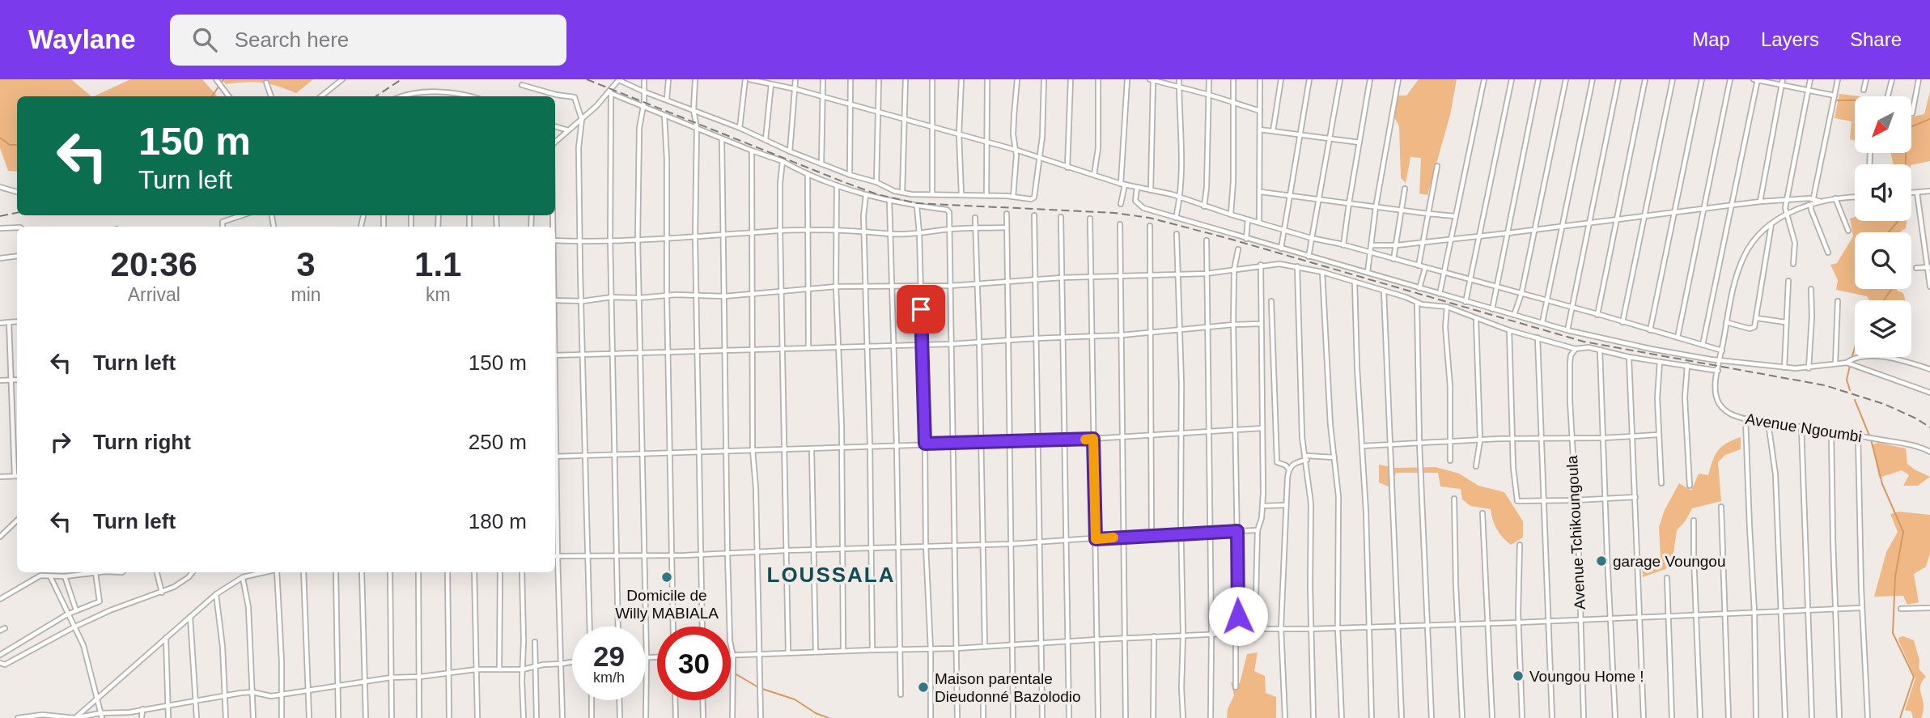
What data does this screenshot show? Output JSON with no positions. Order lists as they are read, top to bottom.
{
  "streets": {
    "street": ["Avenue Ngoumbi", "Avenue Tchikoungoula"]
  },
  "districts": ["LOUSSALA"],
  "places": [
    "garage Voungou",
    "Domicile de Willy MABIALA",
    "Voungou Home !",
    "Maison parentale Dieudonné Bazolodio"
  ],
  "north": "bottom left",
  "page": {
    "header": "Waylane",
    "search": "Search here",
    "nav": ["Map", "Layers", "Share"],
    "turn": ["150 m", "Turn left"],
    "eta": [
      "20:36",
      "Arrival",
      "3",
      "min",
      "1.1",
      "km"
    ],
    "list": [
      {
        "name": "Turn left",
        "value": "150 m"
      },
      {
        "name": "Turn right",
        "value": "250 m"
      },
      {
        "name": "Turn left",
        "value": "180 m"
      }
    ],
    "speed": "29 km/h",
    "limit": "30"
  }
}
